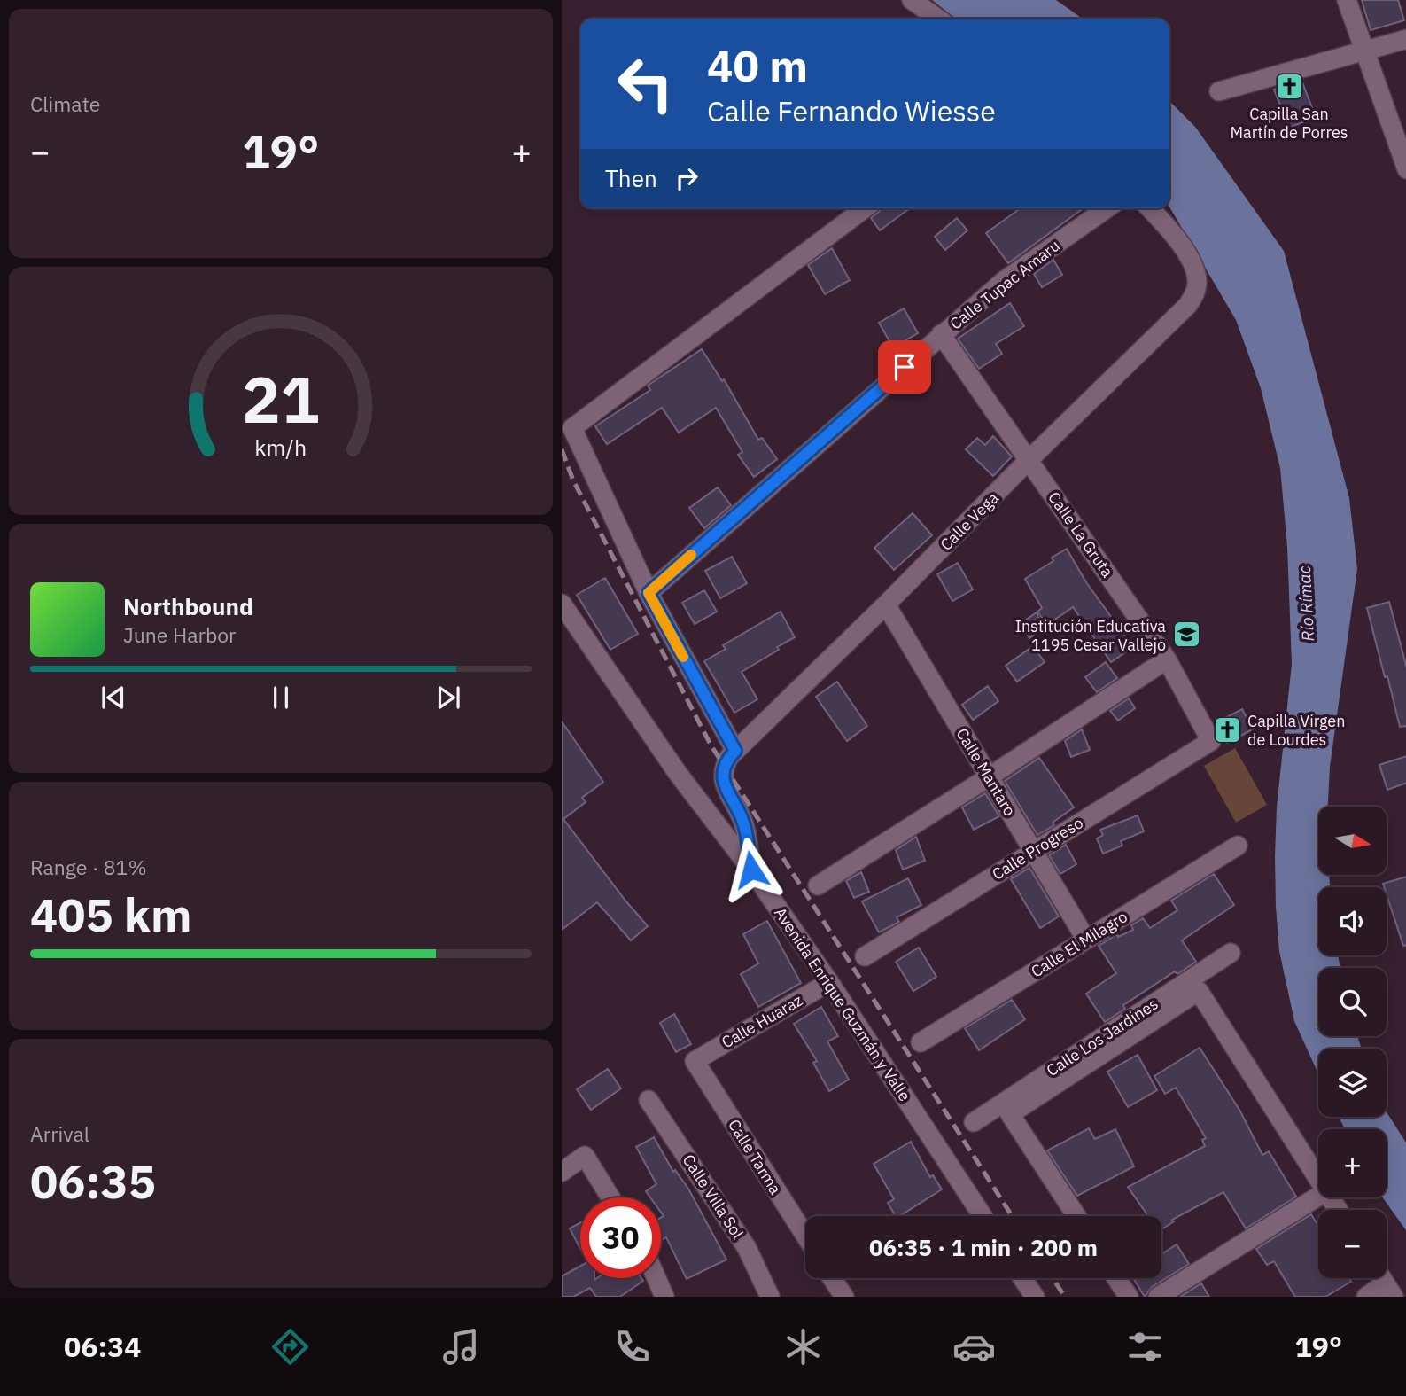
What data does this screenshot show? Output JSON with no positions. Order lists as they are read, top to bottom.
{
  "streets": {
    "street": [
      "Calle Tupac Amaru",
      "Calle Vega",
      "Calle La Gruta",
      "Calle Mantaro",
      "Calle Progreso",
      "Calle El Milagro",
      "Avenida Enrique Guzmán y Valle",
      "Calle Huaraz",
      "Calle Los Jardines",
      "Calle Tarma",
      "Calle Villa Sol"
    ]
  },
  "crossings": [
    ["Calle Tupac Amaru", "Calle La Gruta"],
    ["Calle Vega", "Calle La Gruta"],
    ["Calle Vega", "Calle Mantaro"],
    ["Calle Vega", "Avenida Enrique Guzmán y Valle"],
    ["Calle La Gruta", "Calle Progreso"],
    ["Calle Mantaro", "Calle Progreso"],
    ["Calle Mantaro", "Calle El Milagro"],
    ["Avenida Enrique Guzmán y Valle", "Calle Huaraz"],
    ["Calle Huaraz", "Calle Tarma"]
  ],
  "water": ["Río Rímac"],
  "places": {
    "church": ["Capilla San Martín de Porres", "Capilla Virgen de Lourdes"],
    "school or university": ["Institución Educativa 1195 Cesar Vallejo"]
  },
  "north": "right",
  "page": {
    "tile": [
      "Climate",
      ["Range · 81%", "405 km"],
      ["Arrival", "06:35"]
    ],
    "turn": ["40 m", "Calle Fernando Wiesse"],
    "heat": ["−", "19°", "+"],
    "then": "Then",
    "song": ["Northbound", "June Harbor"],
    "map_buttons": ["+", "−"],
    "limit": "30",
    "trip": "06:35 · 1 min · 200 m",
    "tabs": ["06:34", "19°"],
    "gauge": ["21", "km/h"]
  }
}
